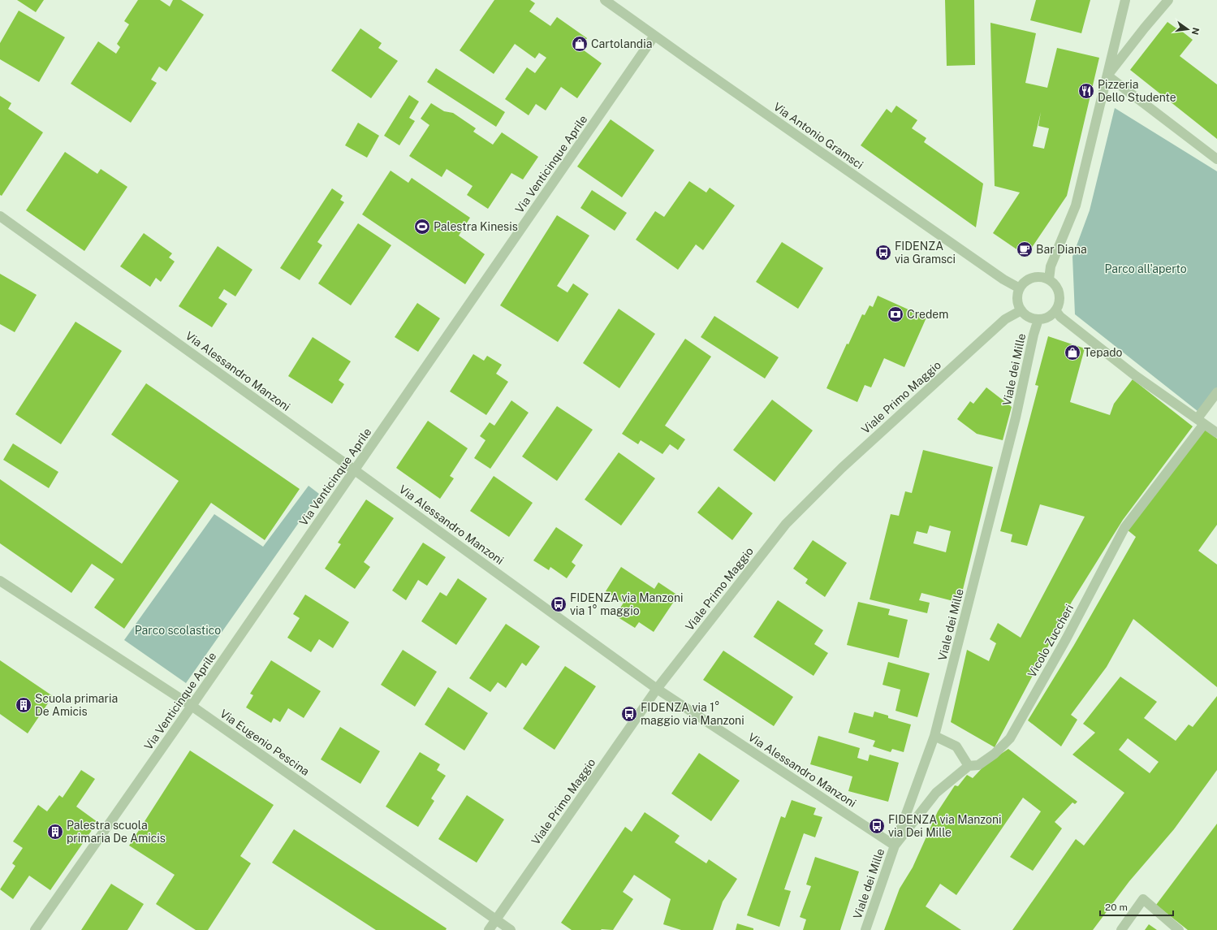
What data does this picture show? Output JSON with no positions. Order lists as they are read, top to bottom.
{
  "streets": {
    "street": [
      "Via Antonio Gramsci",
      "Via Venticinque Aprile",
      "Viale dei Mille",
      "Via Alessandro Manzoni",
      "Viale Primo Maggio",
      "Vicolo Zuccheri",
      "Via Eugenio Pescina"
    ]
  },
  "crossings": [
    ["Via Antonio Gramsci", "Via Venticinque Aprile"],
    ["Via Antonio Gramsci", "Viale dei Mille"],
    ["Via Antonio Gramsci", "Viale Primo Maggio"],
    ["Via Venticinque Aprile", "Via Alessandro Manzoni"],
    ["Via Venticinque Aprile", "Via Eugenio Pescina"],
    ["Viale dei Mille", "Via Alessandro Manzoni"],
    ["Viale dei Mille", "Viale Primo Maggio"],
    ["Viale dei Mille", "Vicolo Zuccheri"],
    ["Via Alessandro Manzoni", "Viale Primo Maggio"],
    ["Via Alessandro Manzoni", "Vicolo Zuccheri"],
    ["Viale Primo Maggio", "Via Eugenio Pescina"]
  ],
  "parks": ["Parco all'aperto", "Parco scolastico"],
  "places": {
    "shop": ["Cartolandia", "Tepado"],
    "restaurant": ["Pizzeria Dello Studente"],
    "sports": ["Palestra Kinesis"],
    "cafe": ["Bar Diana"],
    "bus stop": [
      "FIDENZA via Gramsci",
      "FIDENZA via Manzoni via 1° maggio",
      "FIDENZA via 1° maggio via Manzoni",
      "FIDENZA via Manzoni via Dei Mille"
    ],
    "bank": ["Credem"],
    "building": ["Scuola primaria De Amicis", "Palestra scuola primaria De Amicis"]
  },
  "scale_bar": "20 m",
  "north": "right"
}
